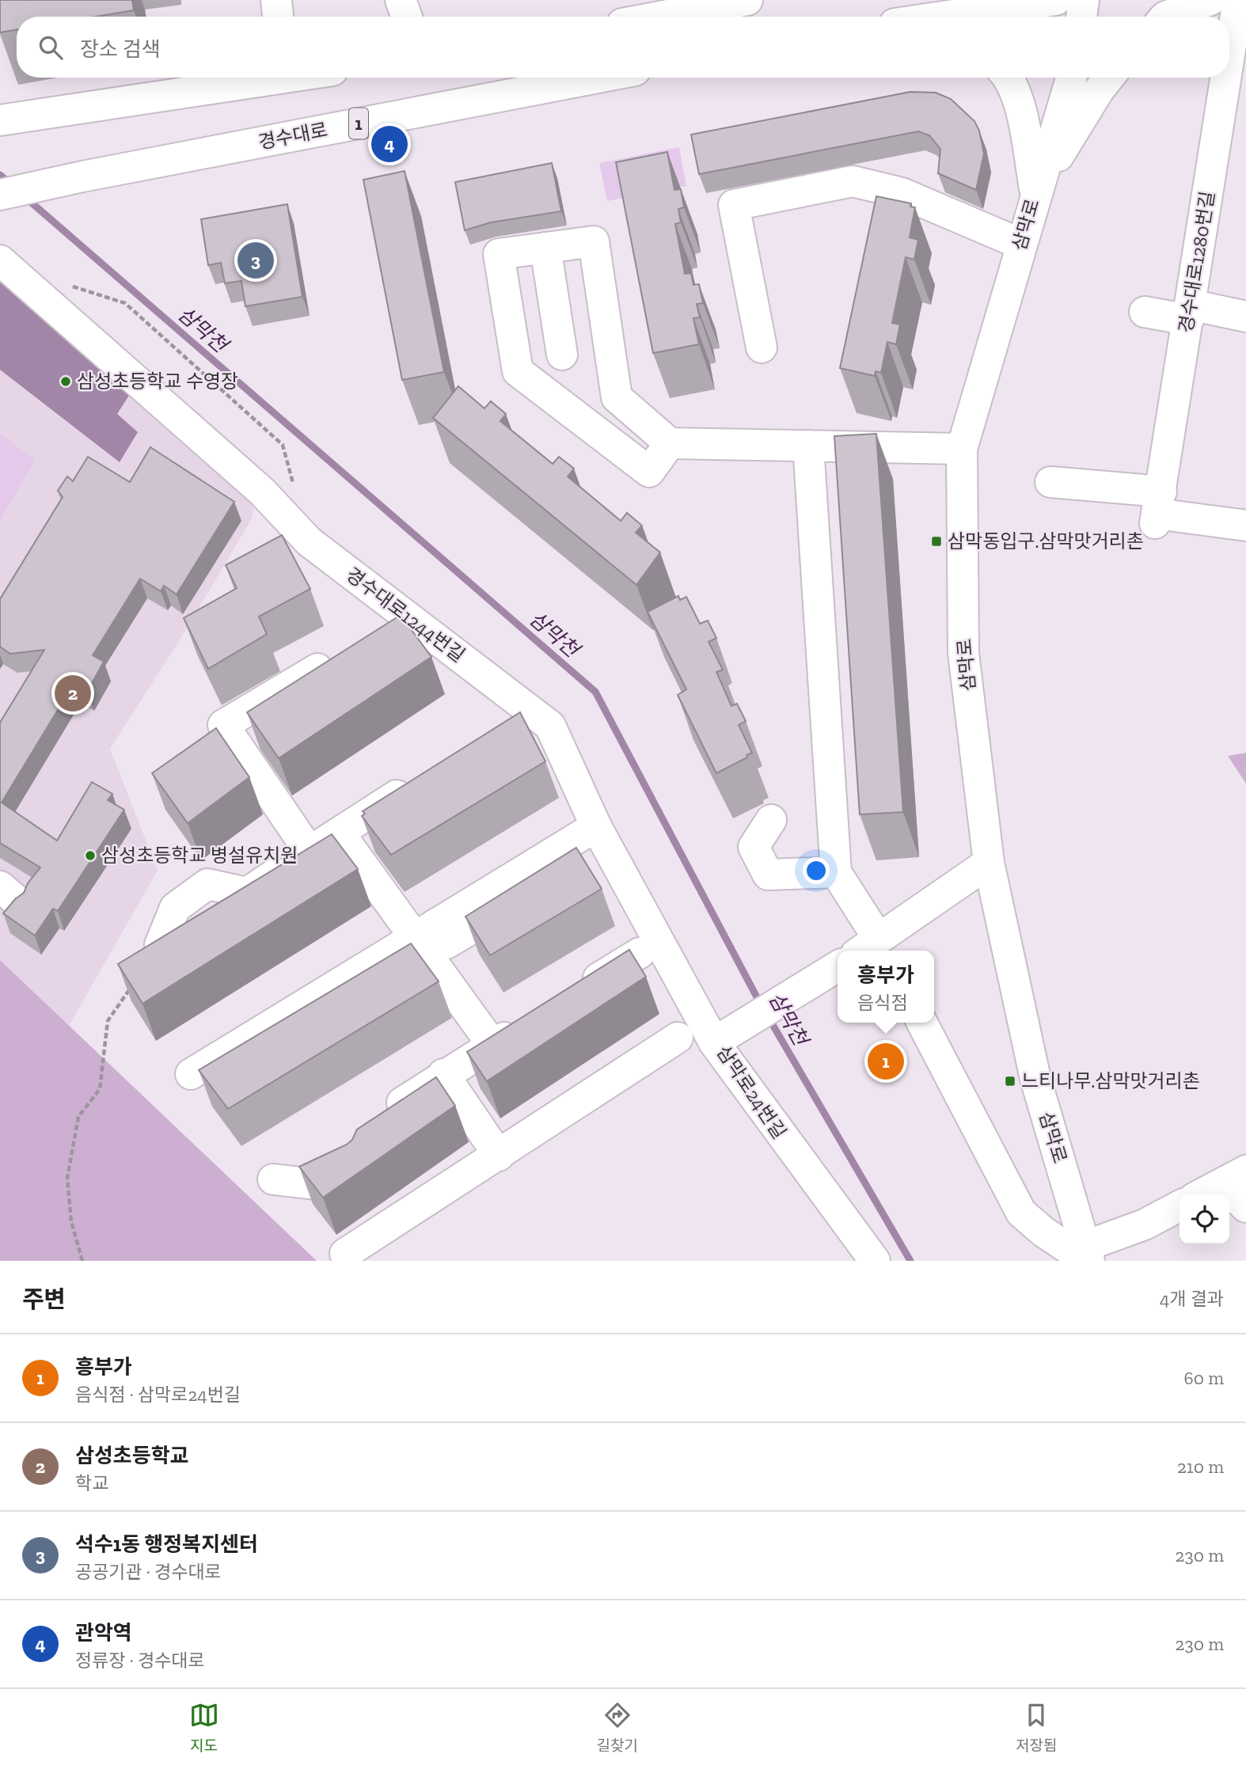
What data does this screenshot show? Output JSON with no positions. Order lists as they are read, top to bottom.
{
  "streets": {
    "street": [
      "1",
      "경수대로",
      "삼막로",
      "경수대로1280번길",
      "경수대로1244번길",
      "삼막로24번길"
    ]
  },
  "crossings": [
    ["삼막로", "삼막로24번길"],
    ["경수대로1244번길", "삼막로24번길"]
  ],
  "water": ["삼막천"],
  "places": {
    "other": ["삼성초등학교 수영장", "삼성초등학교 병설유치원"],
    "transit": ["삼막동입구.삼막맛거리촌", "느티나무.삼막맛거리촌"]
  },
  "page": {
    "search": "장소 검색",
    "pins": [
      "4",
      "3",
      "2",
      "1"
    ],
    "popup": ["흥부가", "음식점"],
    "heading": ["주변", "4개 결과"],
    "list": [
      {
        "mark": "1",
        "name": "흥부가",
        "note": "음식점 · 삼막로24번길",
        "value": "60 m"
      },
      {
        "mark": "2",
        "name": "삼성초등학교",
        "note": "학교",
        "value": "210 m"
      },
      {
        "mark": "3",
        "name": "석수1동 행정복지센터",
        "note": "공공기관 · 경수대로",
        "value": "230 m"
      },
      {
        "mark": "4",
        "name": "관악역",
        "note": "정류장 · 경수대로",
        "value": "230 m"
      }
    ],
    "nav": ["지도", "길찾기", "저장됨"]
  }
}
